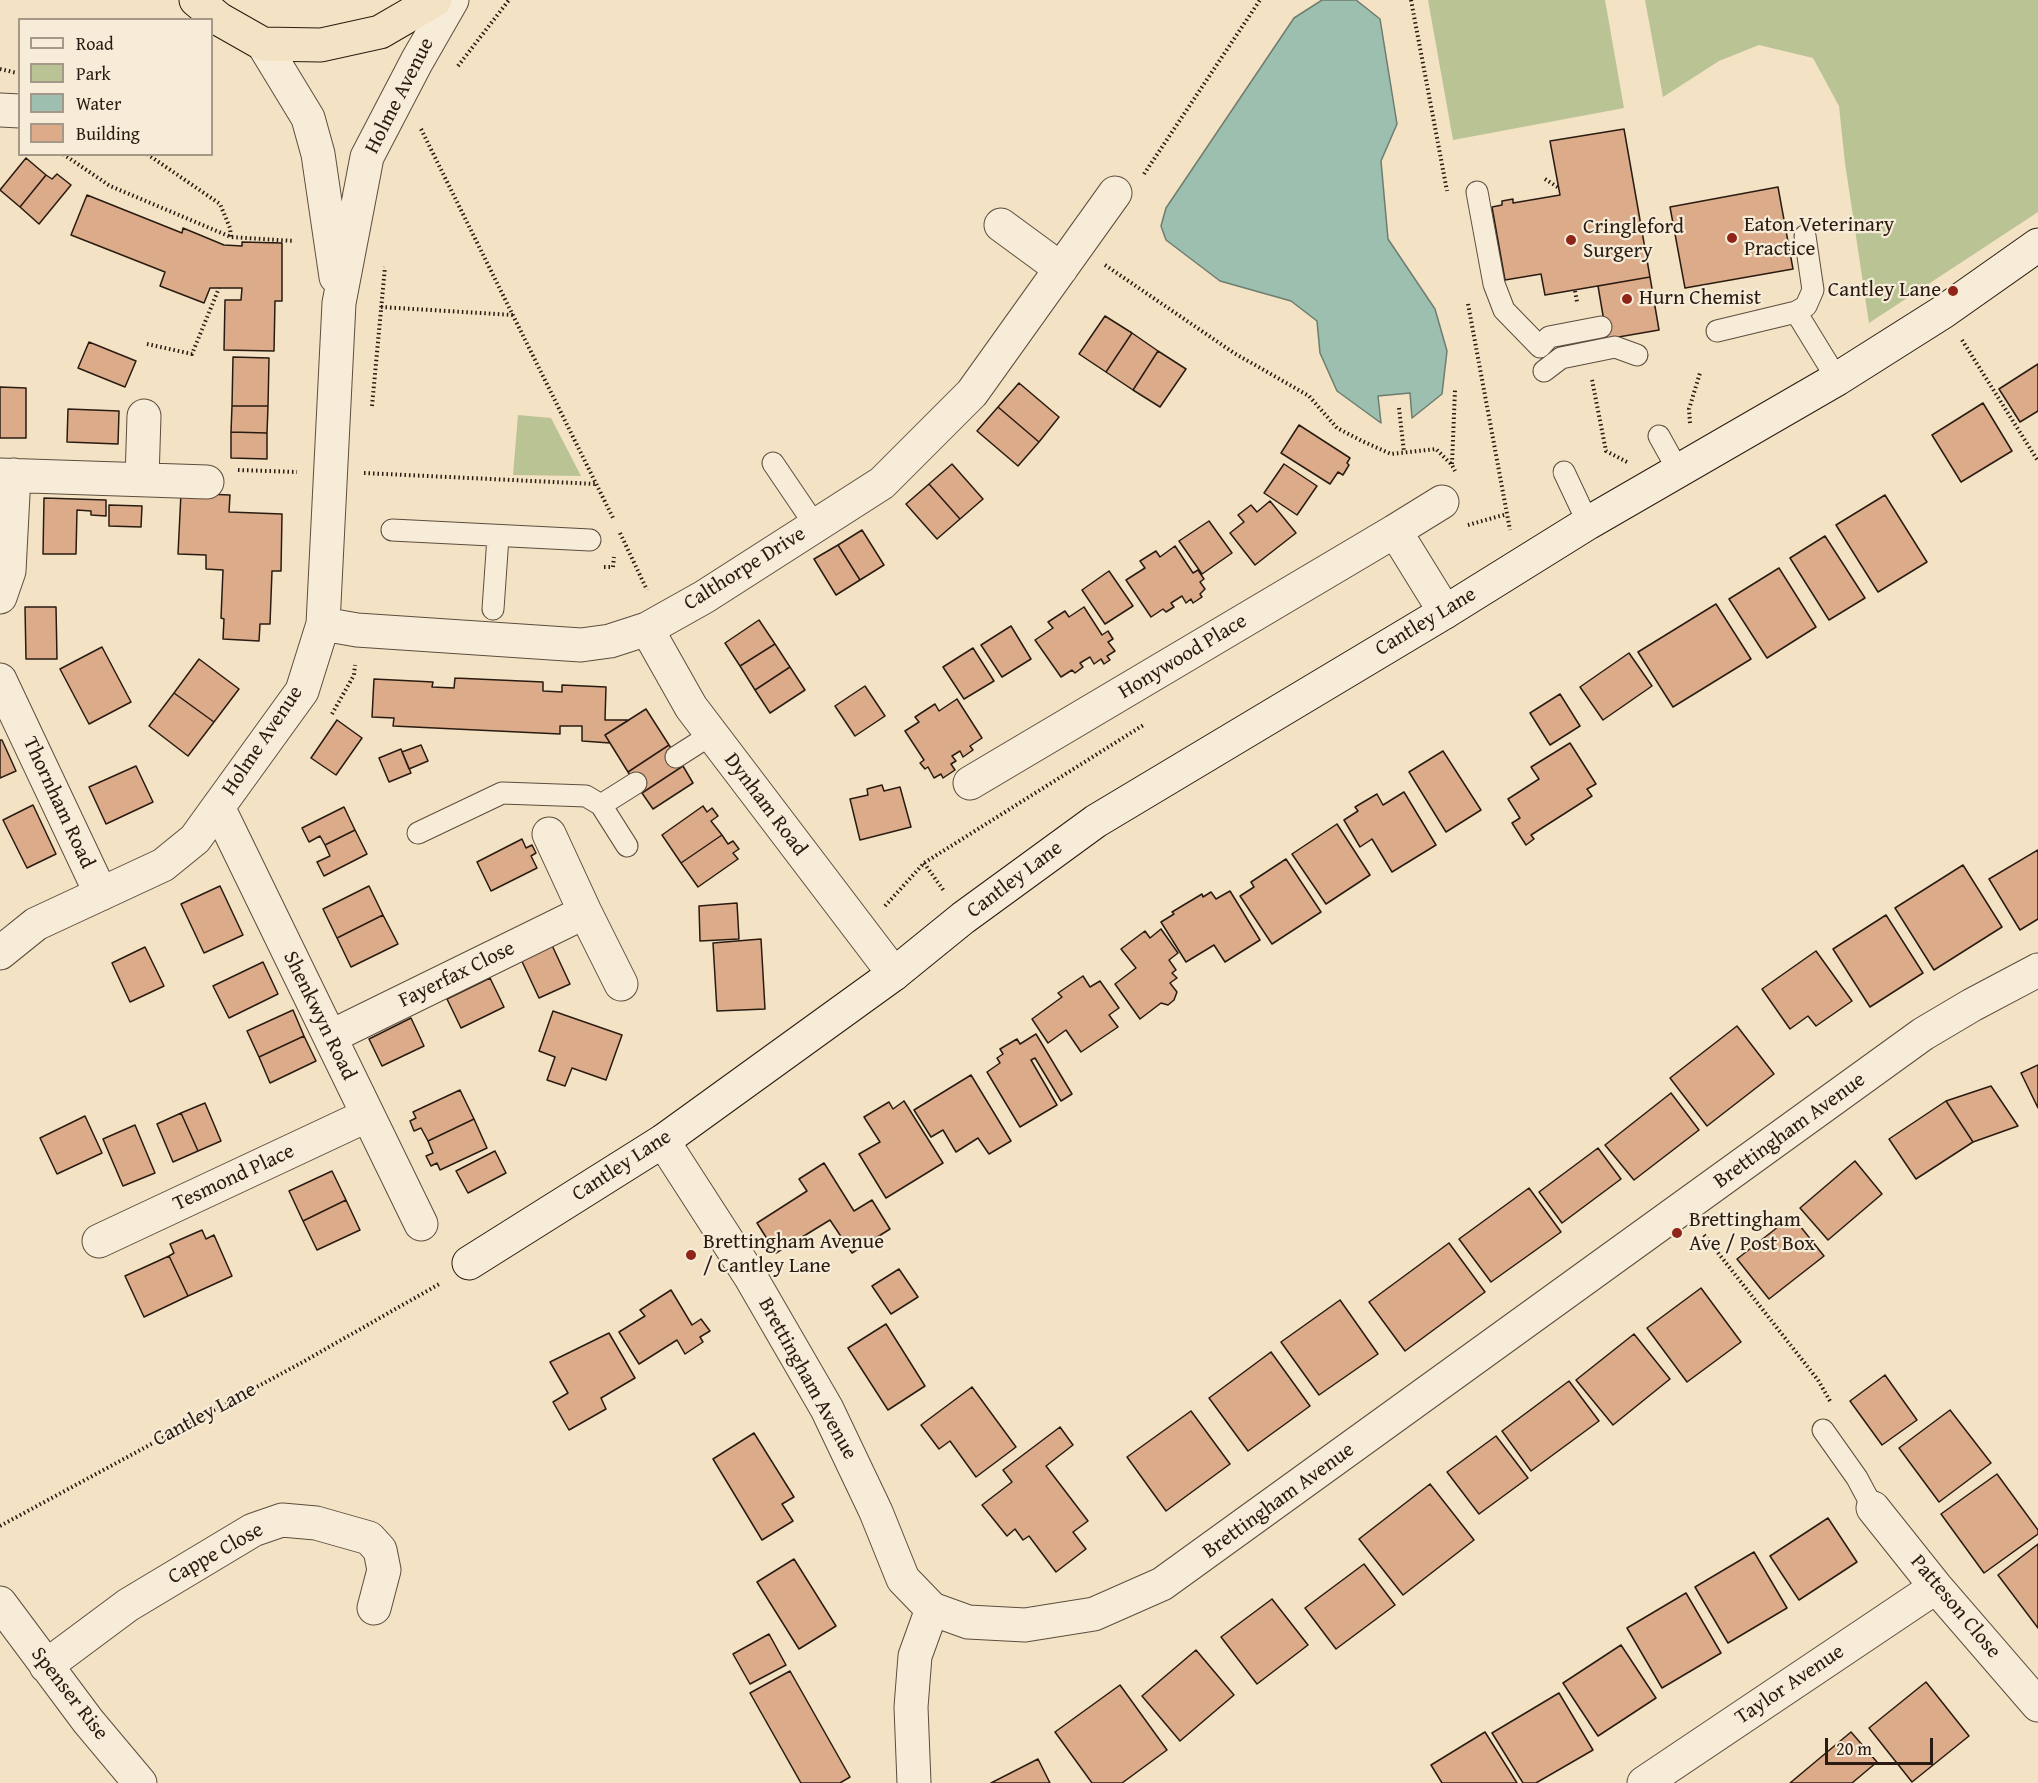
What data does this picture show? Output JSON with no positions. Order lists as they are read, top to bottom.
{
  "streets": {
    "street": [
      "Holme Avenue",
      "Calthorpe Drive",
      "Cantley Lane",
      "Honywood Place",
      "Thornham Road",
      "Dynham Road",
      "Fayerfax Close",
      "Shenkwyn Road",
      "Brettingham Avenue",
      "Tesmond Place",
      "Cappe Close",
      "Patteson Close",
      "Taylor Avenue",
      "Spenser Rise"
    ]
  },
  "crossings": [
    ["Holme Avenue", "Calthorpe Drive"],
    ["Holme Avenue", "Thornham Road"],
    ["Holme Avenue", "Shenkwyn Road"],
    ["Calthorpe Drive", "Dynham Road"],
    ["Cantley Lane", "Dynham Road"],
    ["Cantley Lane", "Brettingham Avenue"],
    ["Fayerfax Close", "Shenkwyn Road"],
    ["Shenkwyn Road", "Tesmond Place"],
    ["Cappe Close", "Spenser Rise"],
    ["Patteson Close", "Taylor Avenue"]
  ],
  "places": [
    "Eaton Veterinary Practice",
    "Cringleford Surgery",
    "Cantley Lane",
    "Hurn Chemist",
    "Brettingham Ave / Post Box",
    "Brettingham Avenue / Cantley Lane"
  ],
  "legend": [
    "Road",
    "Park",
    "Water",
    "Building"
  ],
  "scale_bar": "20 m"
}
